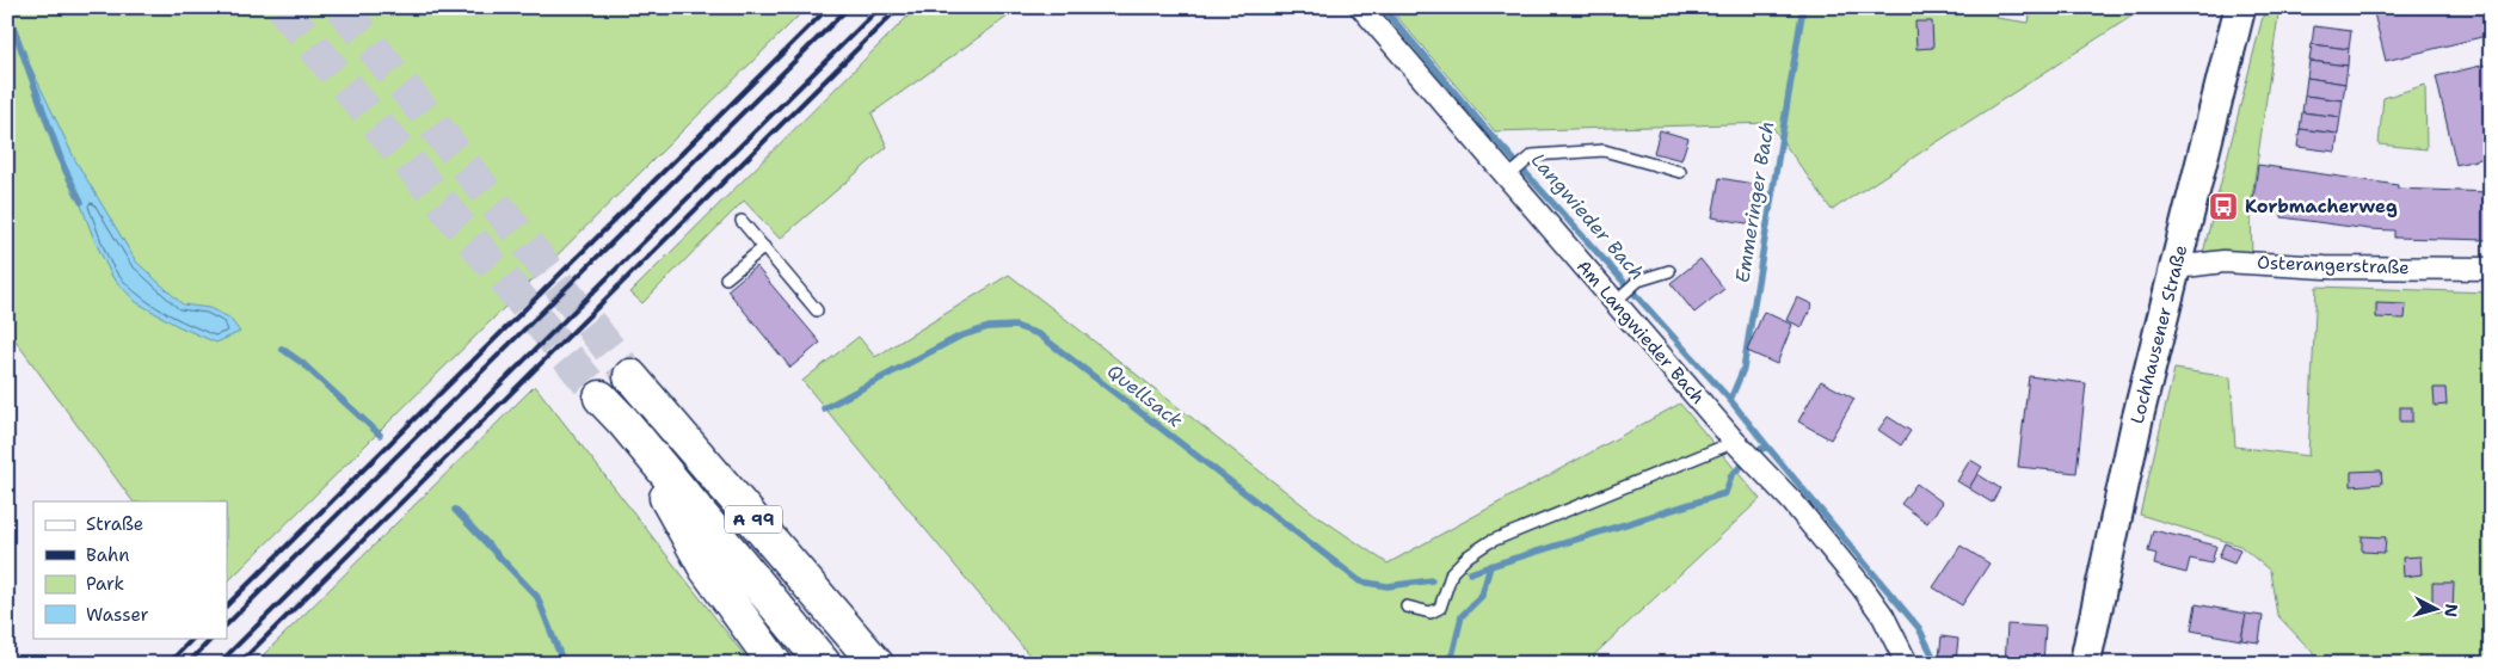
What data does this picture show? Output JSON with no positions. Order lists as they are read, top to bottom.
{
  "streets": {
    "highway": ["A 99"],
    "main road": ["Lochhausener Straße"],
    "street": ["Osterangerstraße", "Am Langwieder Bach"]
  },
  "crossings": [
    ["Osterangerstraße", "Lochhausener Straße"]
  ],
  "water": ["Emmeringer Bach", "Langwieder Bach", "Quellsack"],
  "places": {
    "bus stop": ["Korbmacherweg"]
  },
  "legend": [
    "Straße",
    "Bahn",
    "Park",
    "Wasser"
  ],
  "north": "right"
}
